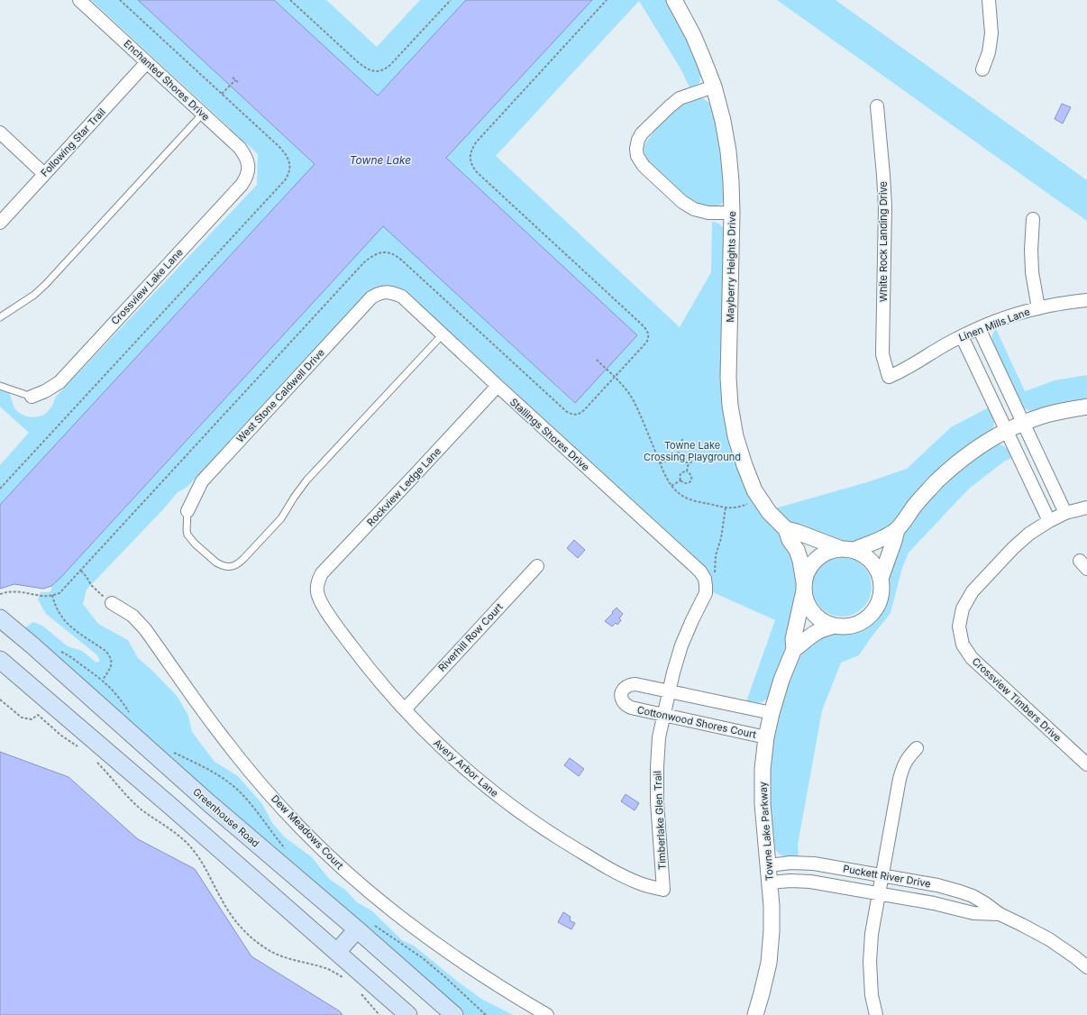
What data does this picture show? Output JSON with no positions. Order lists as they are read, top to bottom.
{
  "streets": {
    "main road": ["Greenhouse Road"],
    "street": [
      "Enchanted Shores Drive",
      "Following Star Trail",
      "White Rock Landing Drive",
      "Mayberry Heights Drive",
      "Crossview Lake Lane",
      "Linen Mills Lane",
      "West Stone Caldwell Drive",
      "Stallings Shores Drive",
      "Rockview Ledge Lane",
      "Riverhill Row Court",
      "Crossview Timbers Drive",
      "Cottonwood Shores Court",
      "Avery Arbor Lane",
      "Timberlake Glen Trail",
      "Towne Lake Parkway",
      "Dew Meadows Court",
      "Puckett River Drive"
    ]
  },
  "crossings": [
    ["Enchanted Shores Drive", "Following Star Trail"],
    ["Enchanted Shores Drive", "Crossview Lake Lane"],
    ["White Rock Landing Drive", "Linen Mills Lane"],
    ["Mayberry Heights Drive", "Towne Lake Parkway"],
    ["West Stone Caldwell Drive", "Stallings Shores Drive"],
    ["Stallings Shores Drive", "Rockview Ledge Lane"],
    ["Stallings Shores Drive", "Timberlake Glen Trail"],
    ["Rockview Ledge Lane", "Avery Arbor Lane"],
    ["Riverhill Row Court", "Avery Arbor Lane"],
    ["Cottonwood Shores Court", "Timberlake Glen Trail"],
    ["Cottonwood Shores Court", "Towne Lake Parkway"],
    ["Avery Arbor Lane", "Timberlake Glen Trail"],
    ["Towne Lake Parkway", "Puckett River Drive"]
  ],
  "water": ["Towne Lake"],
  "parks": ["Towne Lake Crossing Playground"]
}
